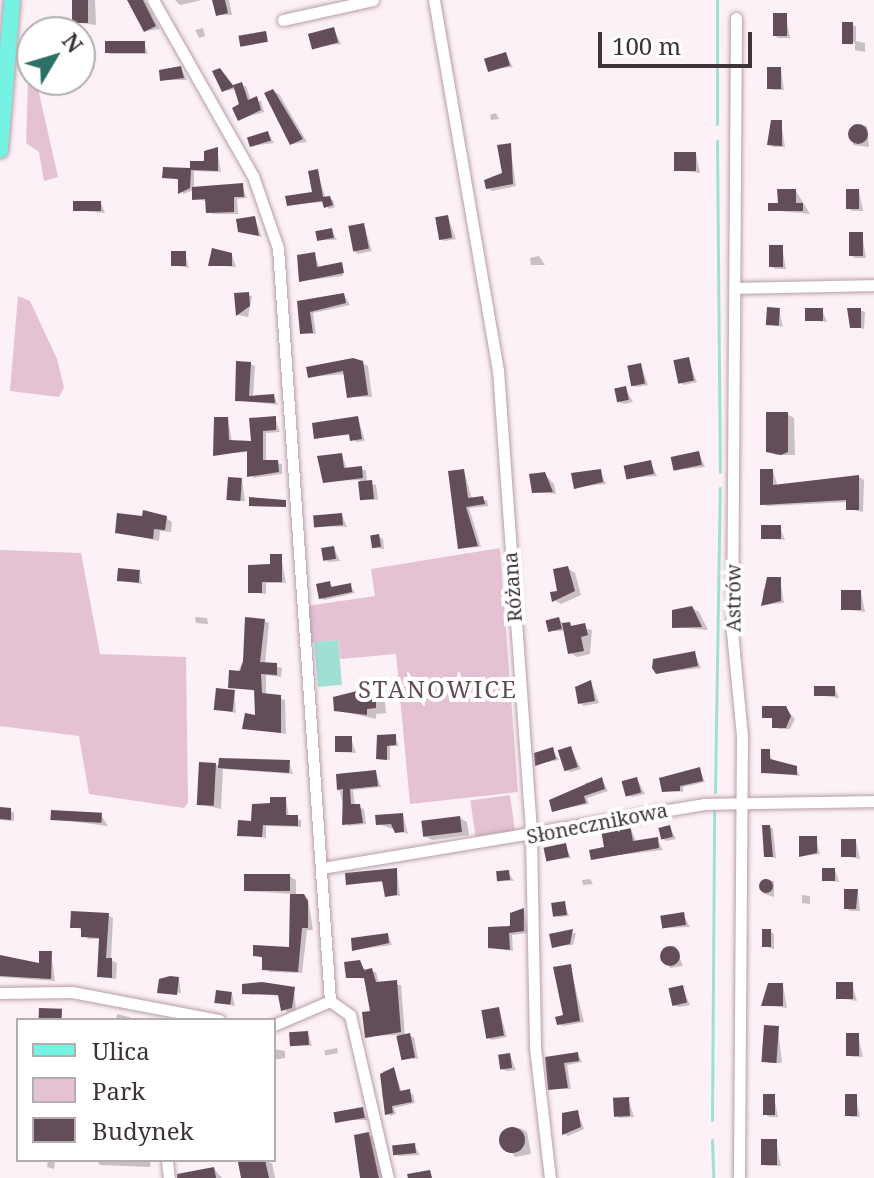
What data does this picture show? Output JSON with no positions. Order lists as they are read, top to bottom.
{
  "streets": {
    "street": ["Różana", "Astrów", "Słonecznikowa"]
  },
  "crossings": [
    ["Różana", "Słonecznikowa"],
    ["Astrów", "Słonecznikowa"]
  ],
  "districts": ["STANOWICE"],
  "legend": ["Ulica", "Park", "Budynek"],
  "scale_bar": "100 m",
  "north": "top right"
}
